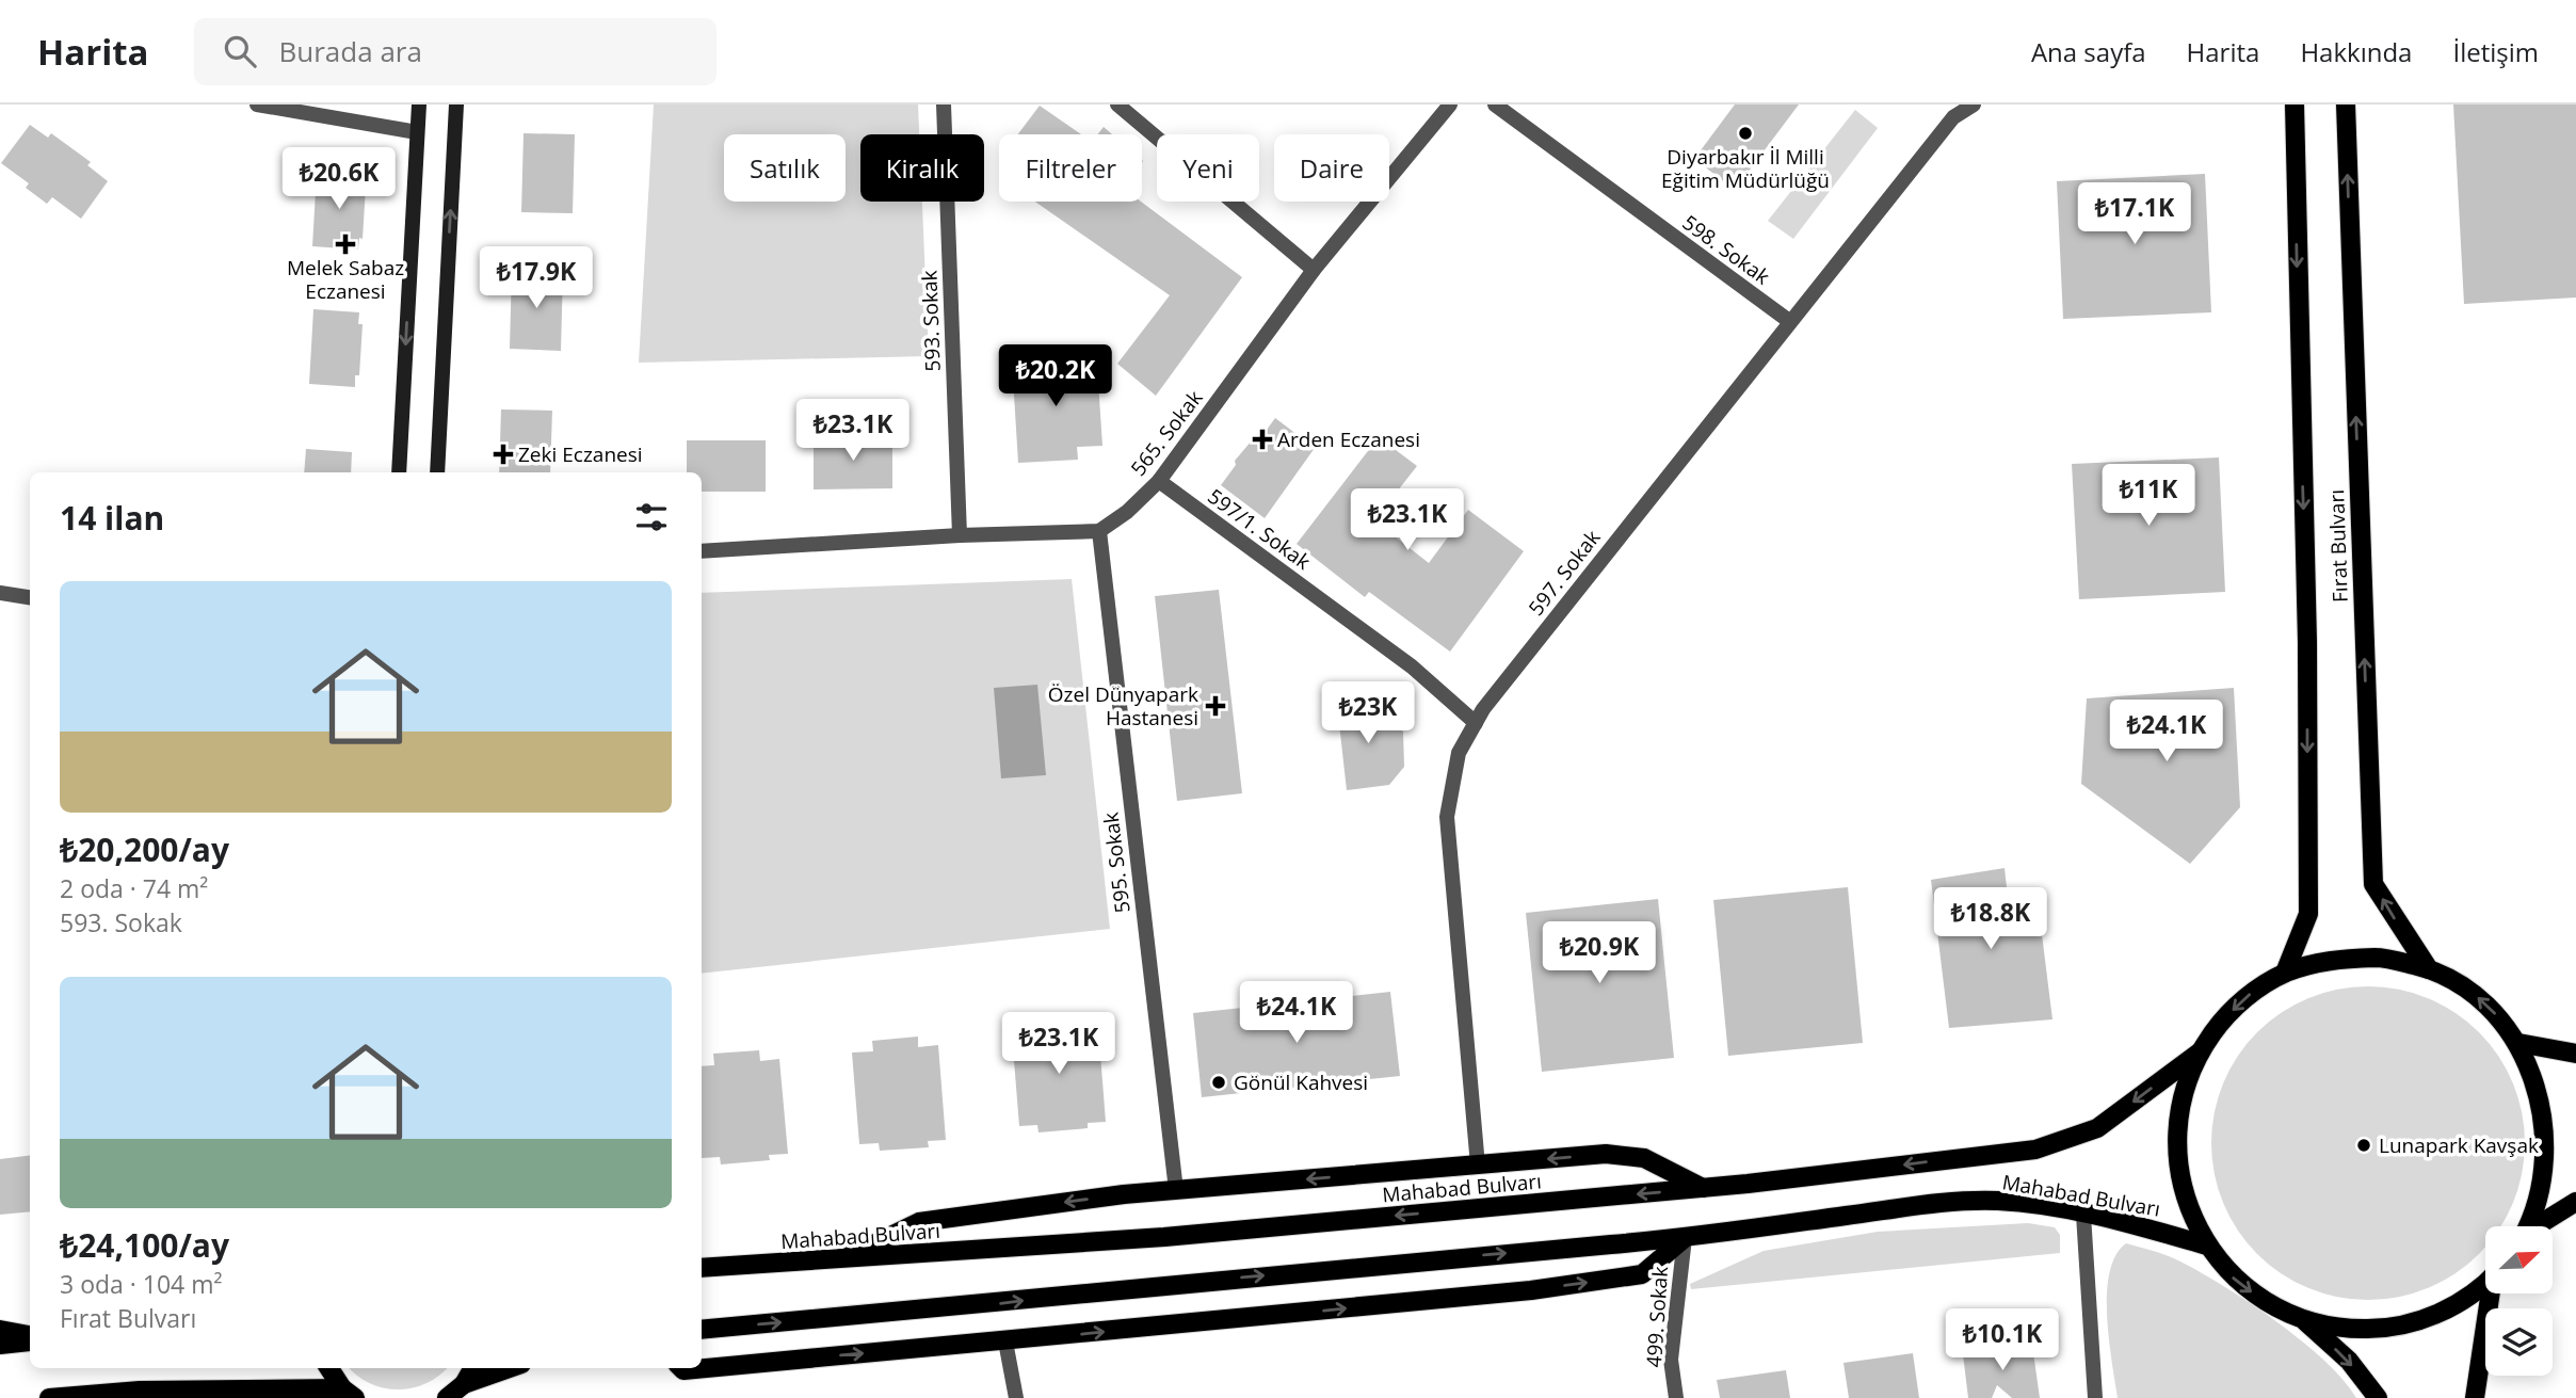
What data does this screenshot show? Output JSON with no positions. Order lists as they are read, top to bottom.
{
  "streets": {
    "main road": ["Fırat Bulvarı", "Mahabad Bulvarı"],
    "street": [
      "598. Sokak",
      "593. Sokak",
      "565. Sokak",
      "597/1. Sokak",
      "597. Sokak",
      "595. Sokak",
      "499. Sokak"
    ]
  },
  "crossings": [
    ["598. Sokak", "597. Sokak"],
    ["565. Sokak", "597/1. Sokak"],
    ["565. Sokak", "595. Sokak"],
    ["597/1. Sokak", "597. Sokak"],
    ["Mahabad Bulvarı", "499. Sokak"]
  ],
  "places": {
    "other": ["Diyarbakır İl Milli Eğitim Müdürlüğü", "Gönül Kahvesi", "Lunapark Kavşak"],
    "health": [
      "Melek Sabaz Eczanesi",
      "Arden Eczanesi",
      "Zeki Eczanesi",
      "Özel Dünyapark Hastanesi"
    ]
  },
  "north": "top right",
  "page": {
    "header": "Harita",
    "search": "Burada ara",
    "nav": [
      "Ana sayfa",
      "Harita",
      "Hakkında",
      "İletişim"
    ],
    "chip": [
      "Satılık",
      "Kiralık",
      "Filtreler",
      "Yeni",
      "Daire"
    ],
    "price": [
      "₺20.6K",
      "₺17.1K",
      "₺17.9K",
      "₺20.2K",
      "₺23.1K",
      "₺11K",
      "₺23.1K",
      "₺23K",
      "₺24.1K",
      "₺18.8K",
      "₺20.9K",
      "₺24.1K",
      "₺23.1K",
      "₺10.1K"
    ],
    "heading": "14 ilan",
    "list": [
      {
        "name": "₺20,200/ay",
        "note": "2 oda · 74 m² · 593. Sokak"
      },
      {
        "name": "₺24,100/ay",
        "note": "3 oda · 104 m² · Fırat Bulvarı"
      }
    ]
  }
}
